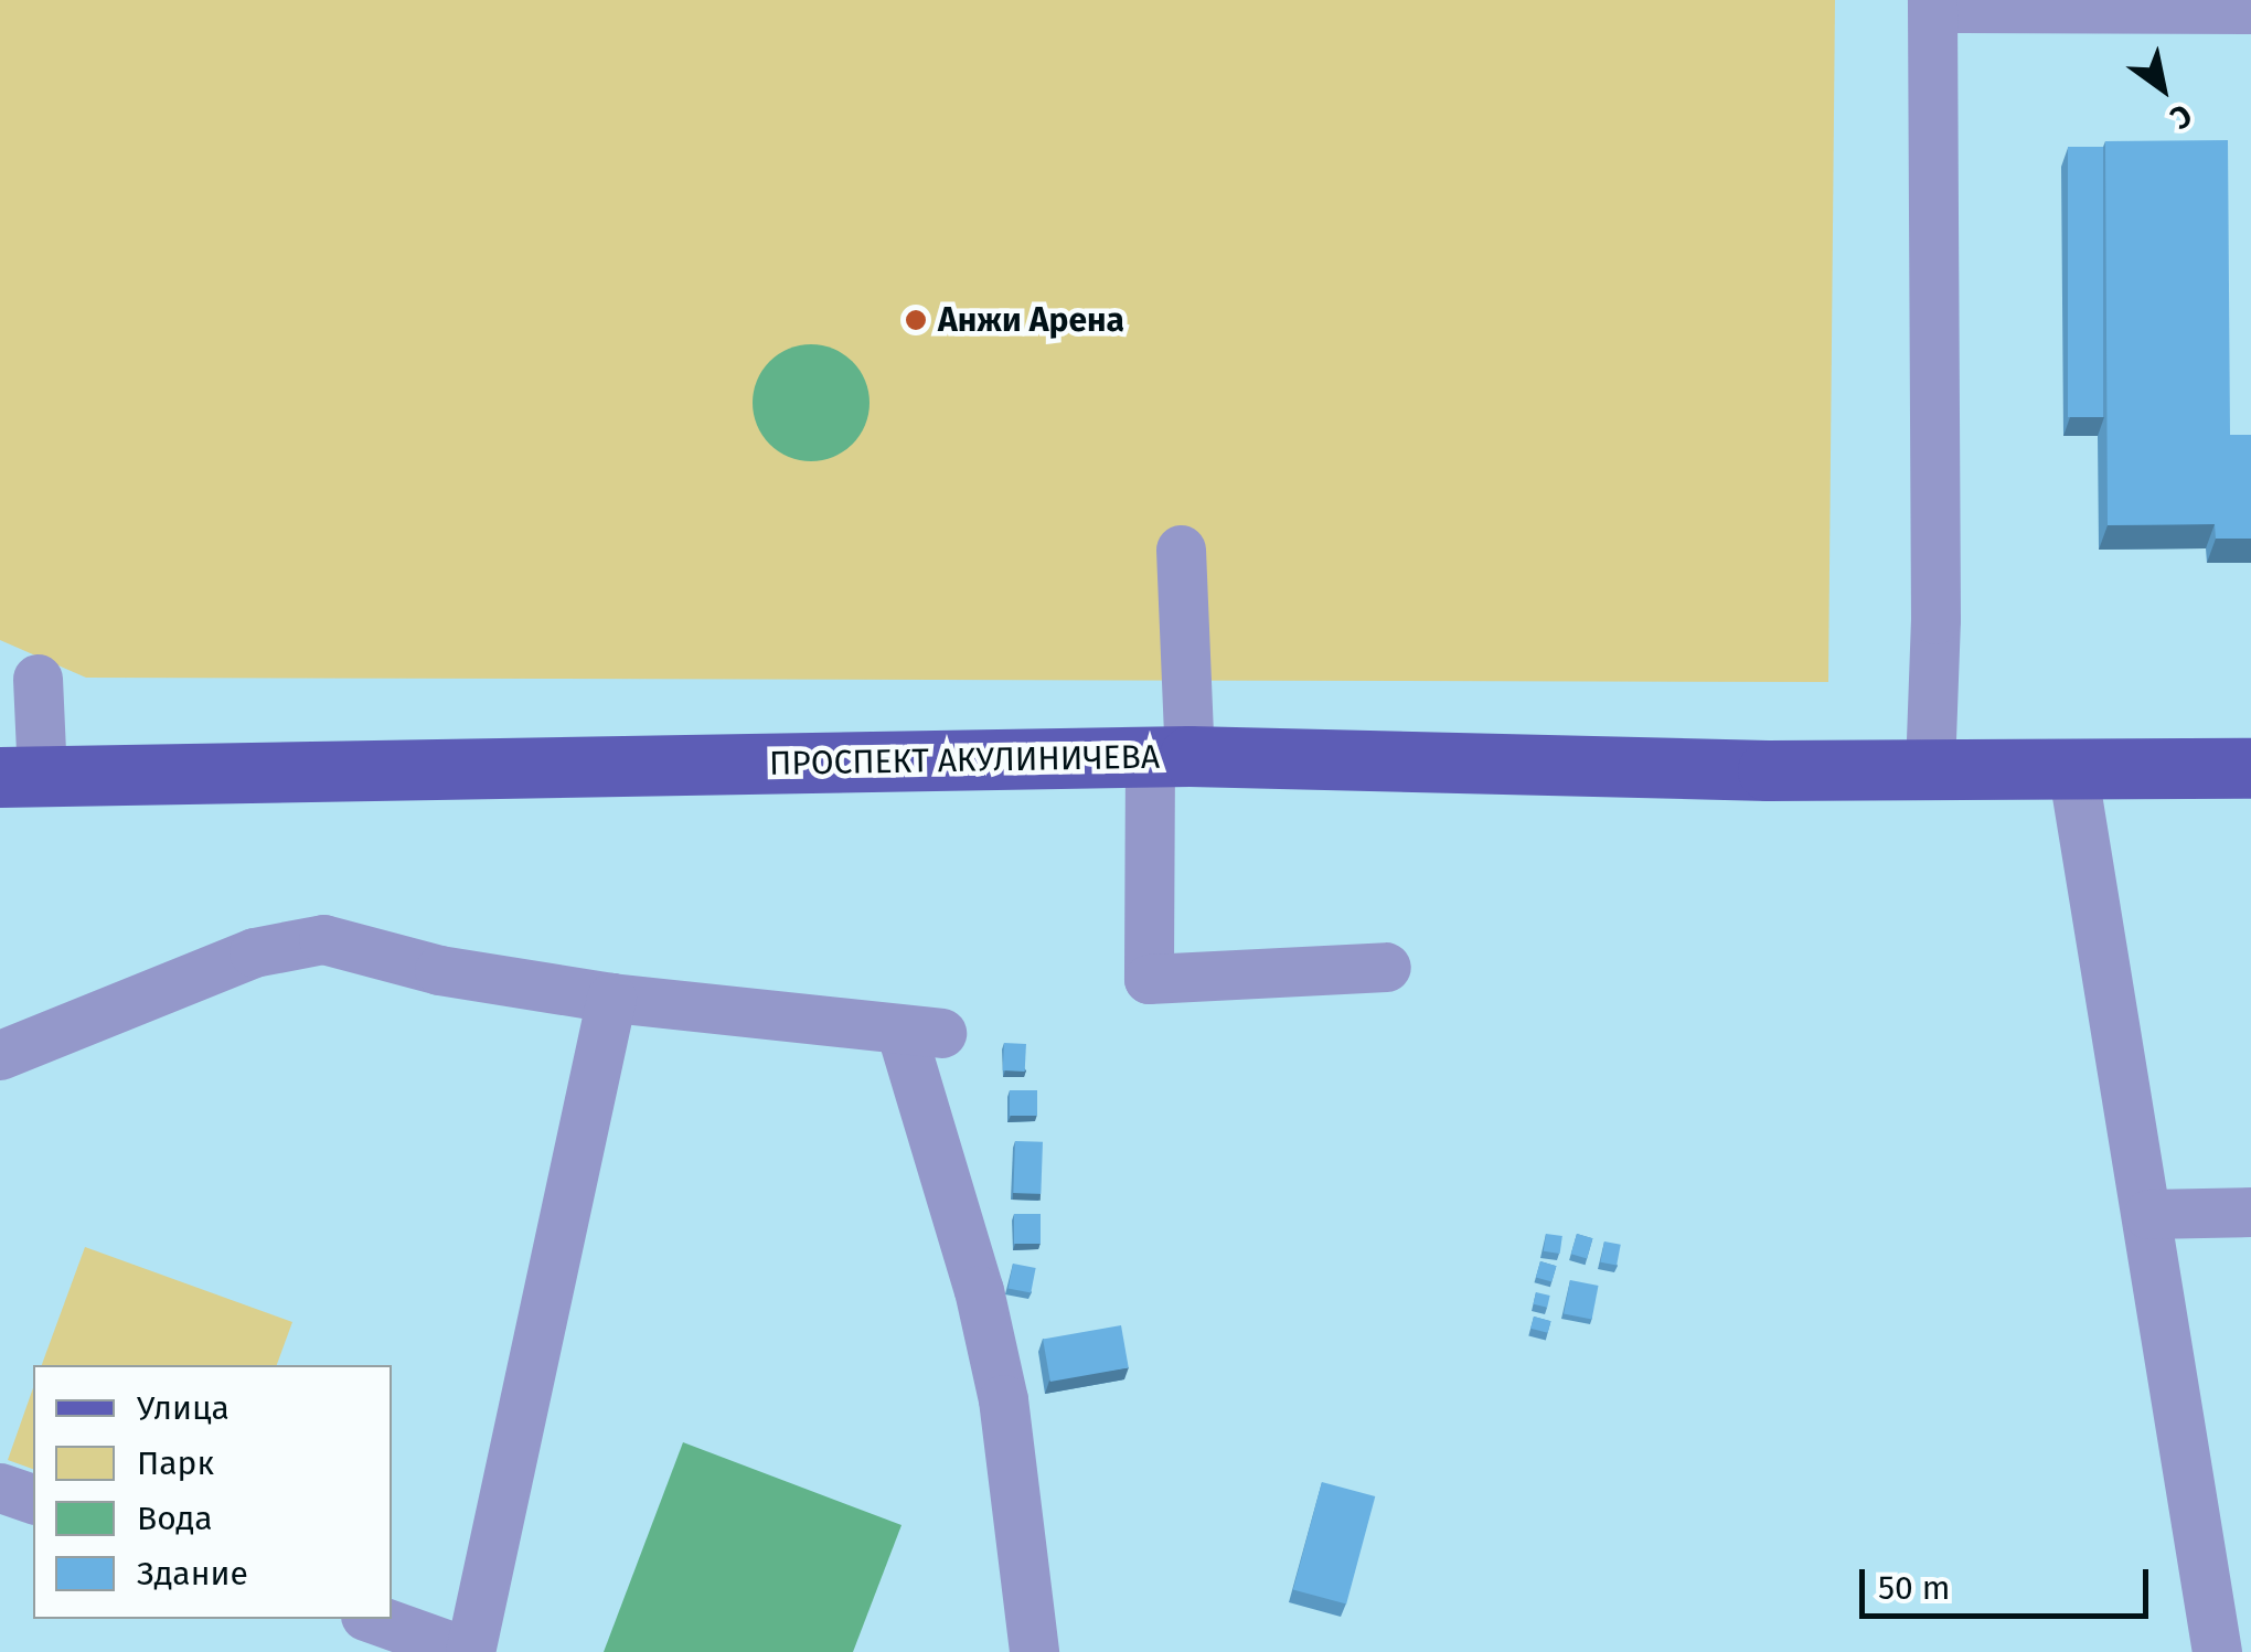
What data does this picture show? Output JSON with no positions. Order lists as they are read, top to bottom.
{
  "streets": {
    "main road": ["ПРОСПЕКТ АКУЛИНИЧЕВА"]
  },
  "places": ["Анжи Арена"],
  "legend": [
    "Улица",
    "Парк",
    "Вода",
    "Здание"
  ],
  "scale_bar": "50 m",
  "north": "bottom right"
}
